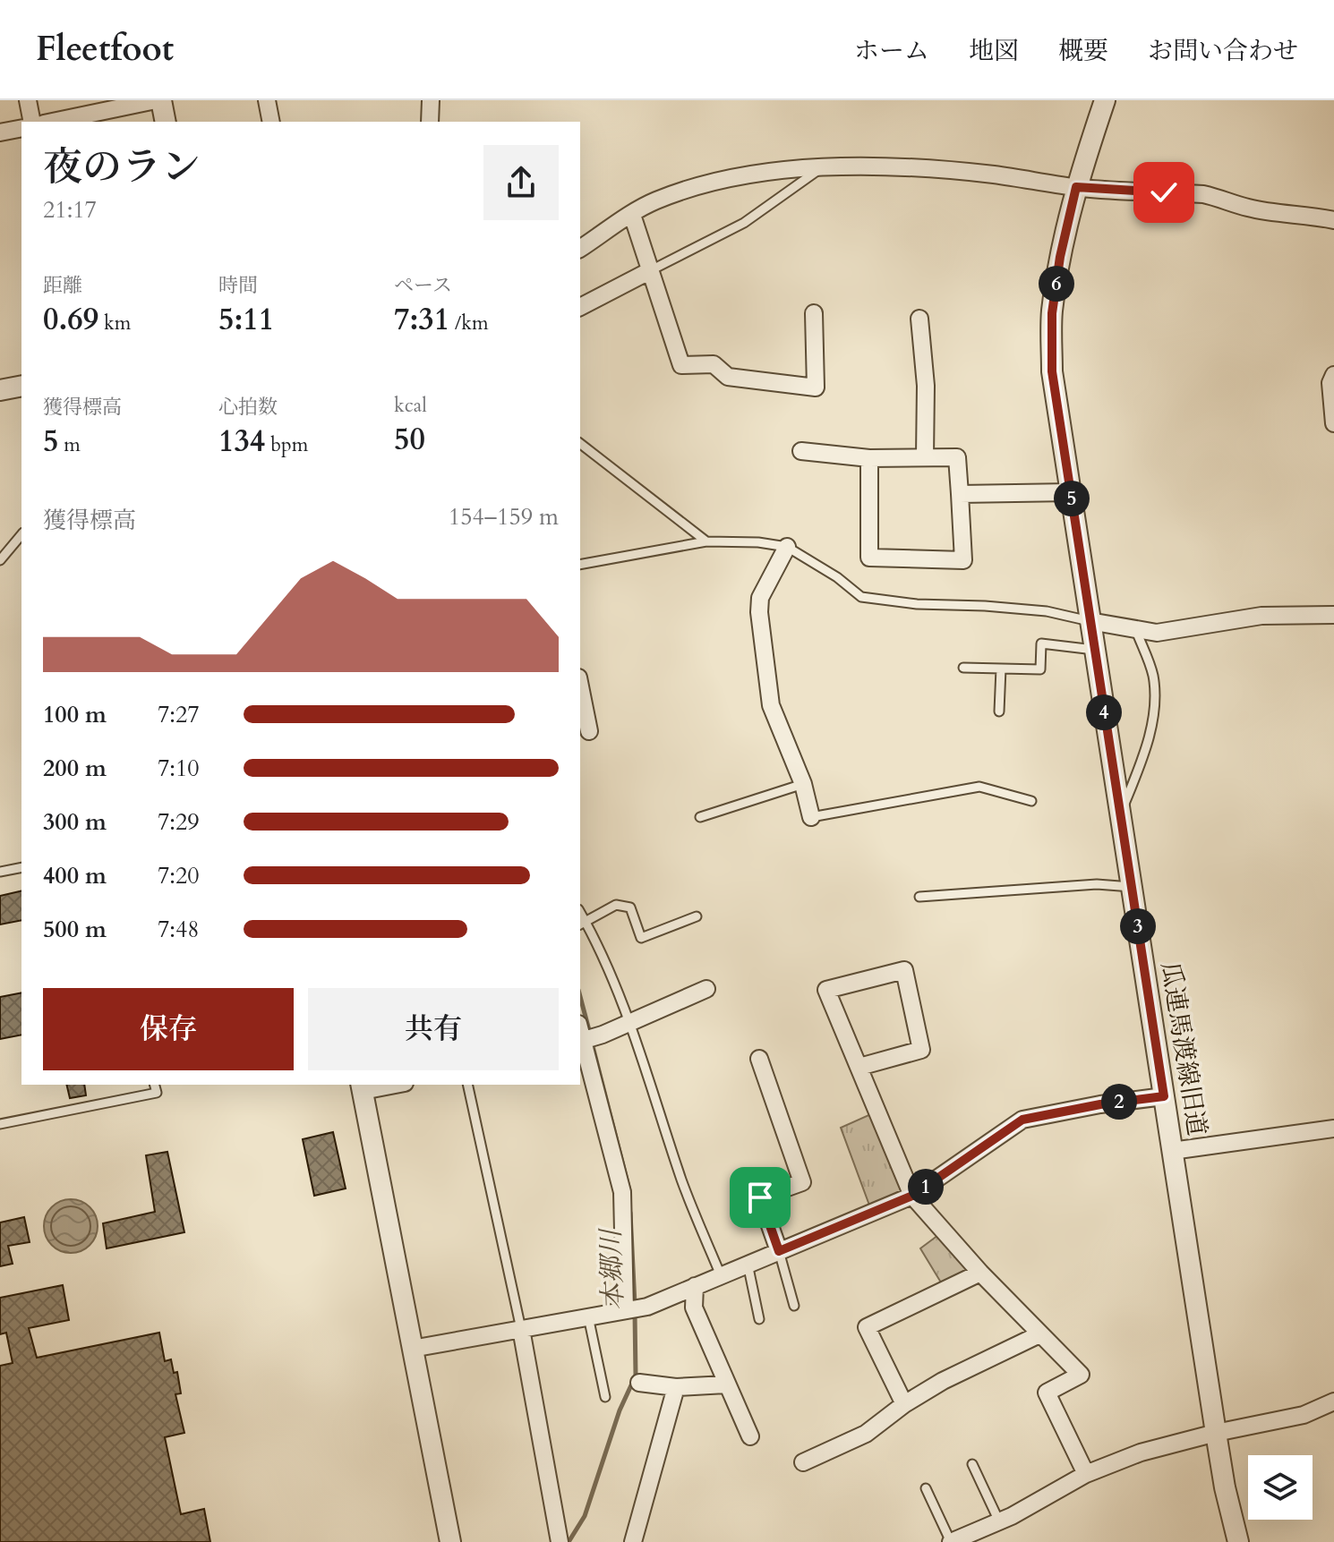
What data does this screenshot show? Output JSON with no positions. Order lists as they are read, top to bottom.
{
  "streets": {
    "street": ["瓜連馬渡線旧道"]
  },
  "water": ["本郷川"],
  "page": {
    "header": "Fleetfoot",
    "nav": [
      "ホーム",
      "地図",
      "概要",
      "お問い合わせ"
    ],
    "heading": ["夜のラン", "21:17"],
    "stats": [
      ["距離", "0.69 km"],
      ["時間", "5:11"],
      ["ペース", "7:31 /km"],
      ["獲得標高", "5 m"],
      ["心拍数", "134 bpm"],
      ["kcal", "50"]
    ],
    "pins": [
      "6",
      "5",
      "4",
      "3",
      "2",
      "1"
    ],
    "chart": ["獲得標高", "154–159 m"],
    "list": [
      {
        "name": "100 m",
        "note": "7:27"
      },
      {
        "name": "200 m",
        "note": "7:10"
      },
      {
        "name": "300 m",
        "note": "7:29"
      },
      {
        "name": "400 m",
        "note": "7:20"
      },
      {
        "name": "500 m",
        "note": "7:48"
      }
    ],
    "buttons": ["保存", "共有"]
  }
}
